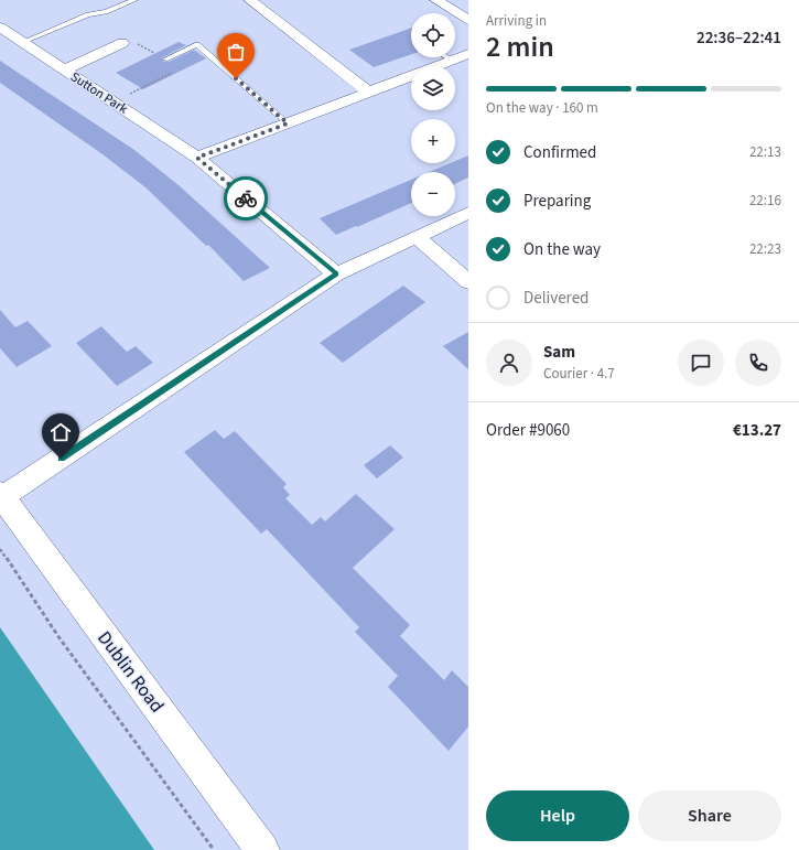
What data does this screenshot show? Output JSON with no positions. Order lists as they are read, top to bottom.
{
  "streets": {
    "main road": ["Dublin Road"],
    "street": ["Sutton Park"]
  },
  "page": {
    "heading": ["2 min", "Arriving in", "22:36–22:41"],
    "panel": [
      "Sam",
      "Courier · 4.7",
      "Order #9060",
      "€13.27"
    ],
    "map_buttons": ["+", "−"],
    "bar": "On the way · 160 m",
    "list": [
      ["Confirmed", "22:13"],
      ["Preparing", "22:16"],
      ["On the way", "22:23"],
      "Delivered"
    ],
    "buttons": ["Help", "Share"]
  }
}
